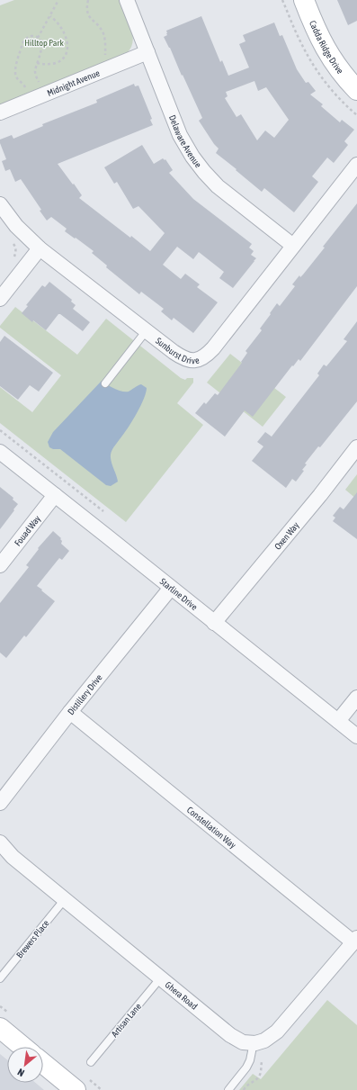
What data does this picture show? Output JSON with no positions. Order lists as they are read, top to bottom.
{
  "streets": {
    "street": [
      "Cadda Ridge Drive",
      "Midnight Avenue",
      "Delaware Avenue",
      "Sunburst Drive",
      "Fouad Way",
      "Oxen Way",
      "Starline Drive",
      "Distillery Drive",
      "Constellation Way",
      "Ghera Road"
    ],
    "lane": ["Brewers Place", "Artisan Lane"]
  },
  "crossings": [
    ["Midnight Avenue", "Delaware Avenue"],
    ["Delaware Avenue", "Sunburst Drive"],
    ["Fouad Way", "Starline Drive"],
    ["Oxen Way", "Starline Drive"],
    ["Starline Drive", "Distillery Drive"],
    ["Distillery Drive", "Constellation Way"],
    ["Brewers Place", "Ghera Road"],
    ["Ghera Road", "Artisan Lane"]
  ],
  "parks": ["Hilltop Park"],
  "north": "bottom left"
}
